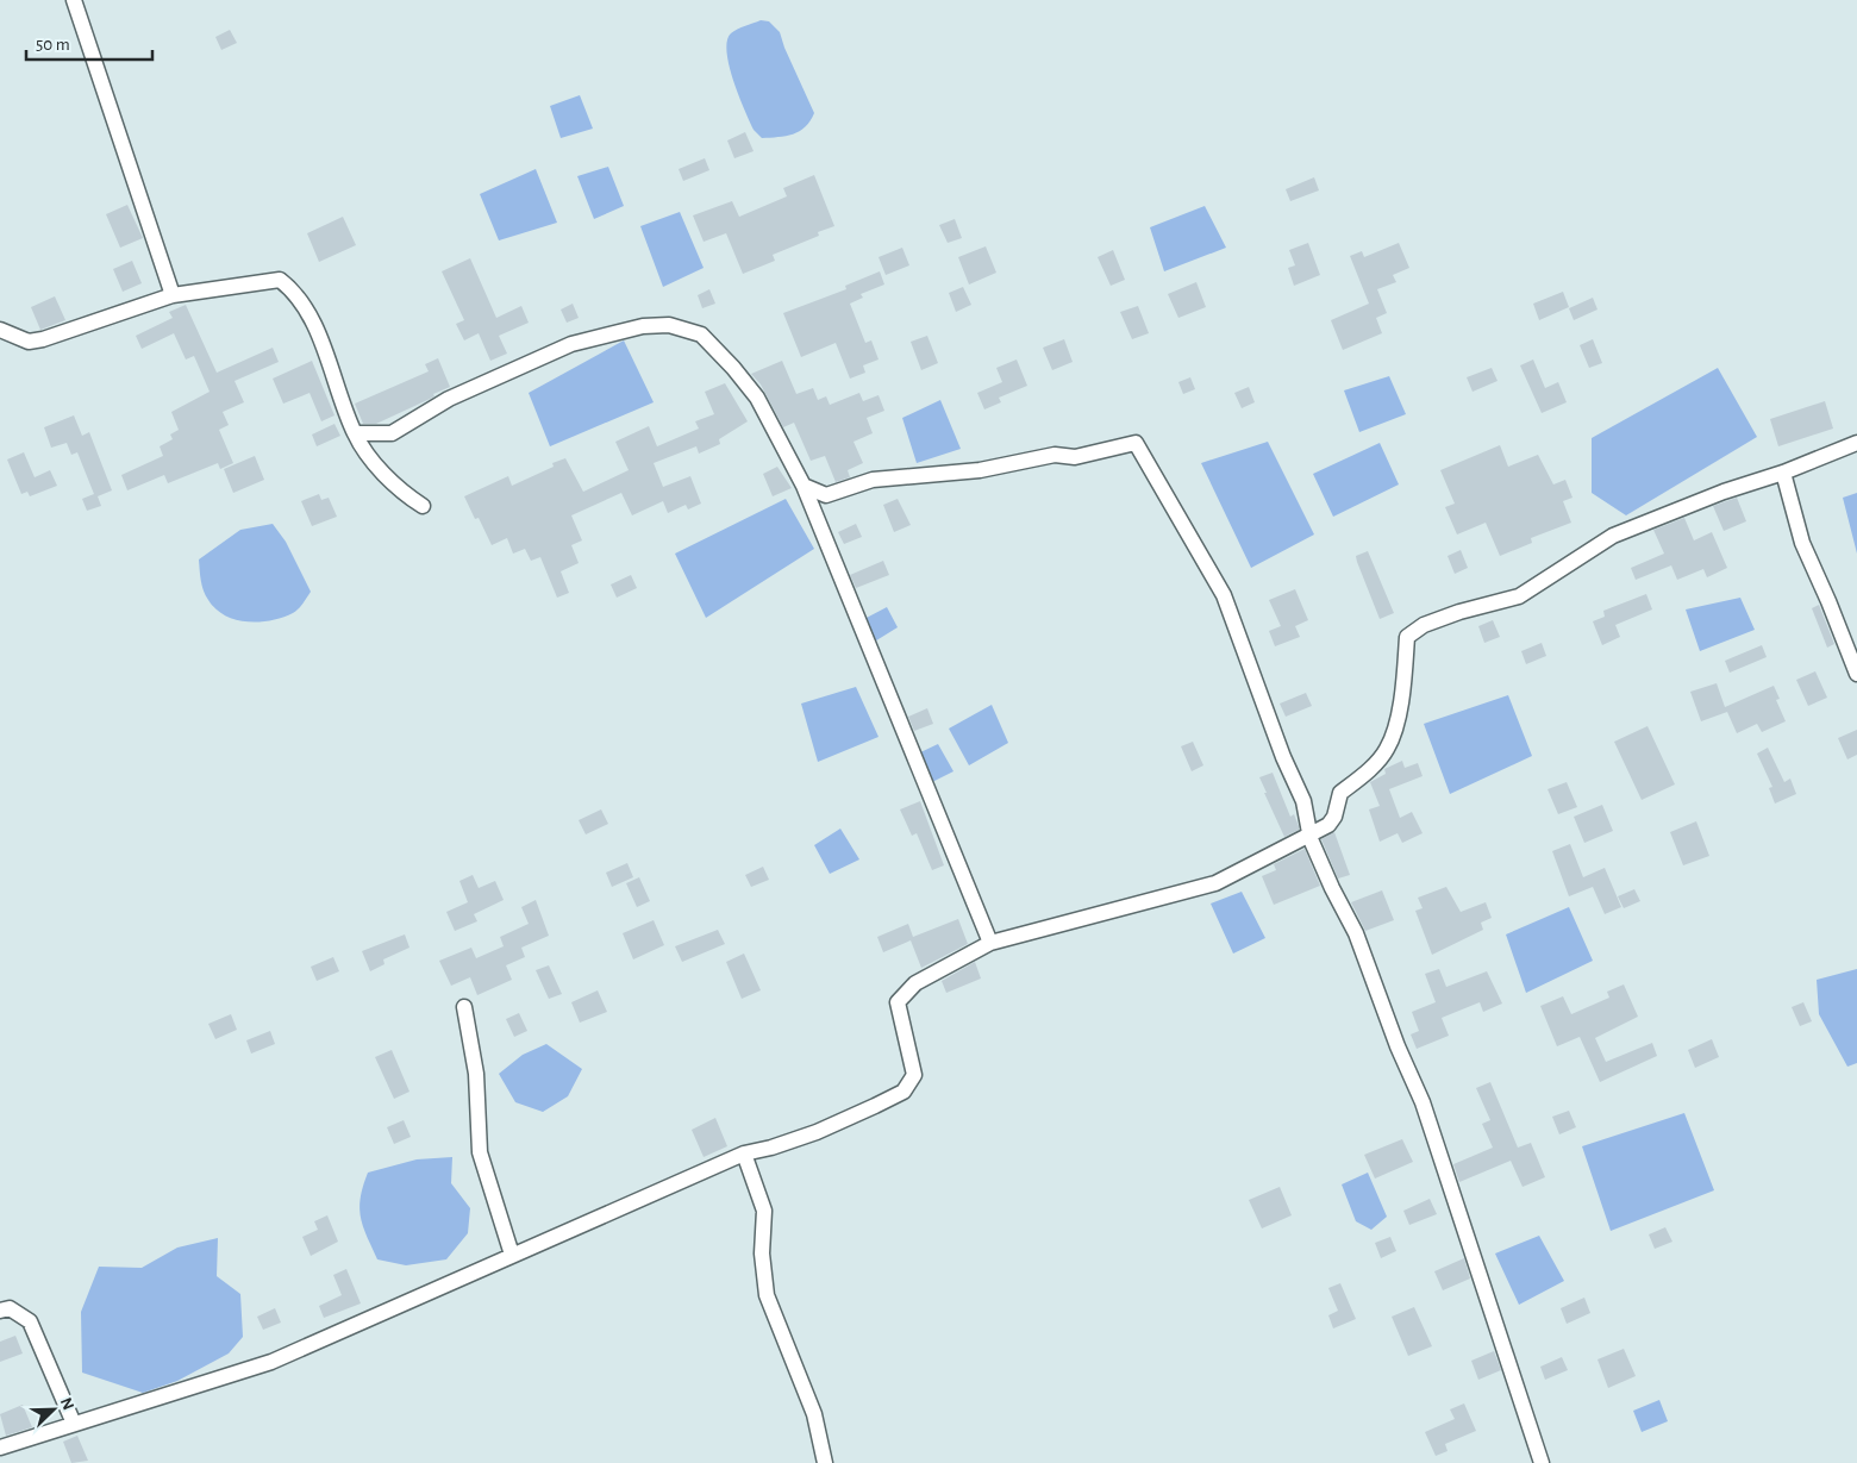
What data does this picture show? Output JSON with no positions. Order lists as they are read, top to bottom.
{
  "scale_bar": "50 m",
  "north": "top right"
}
